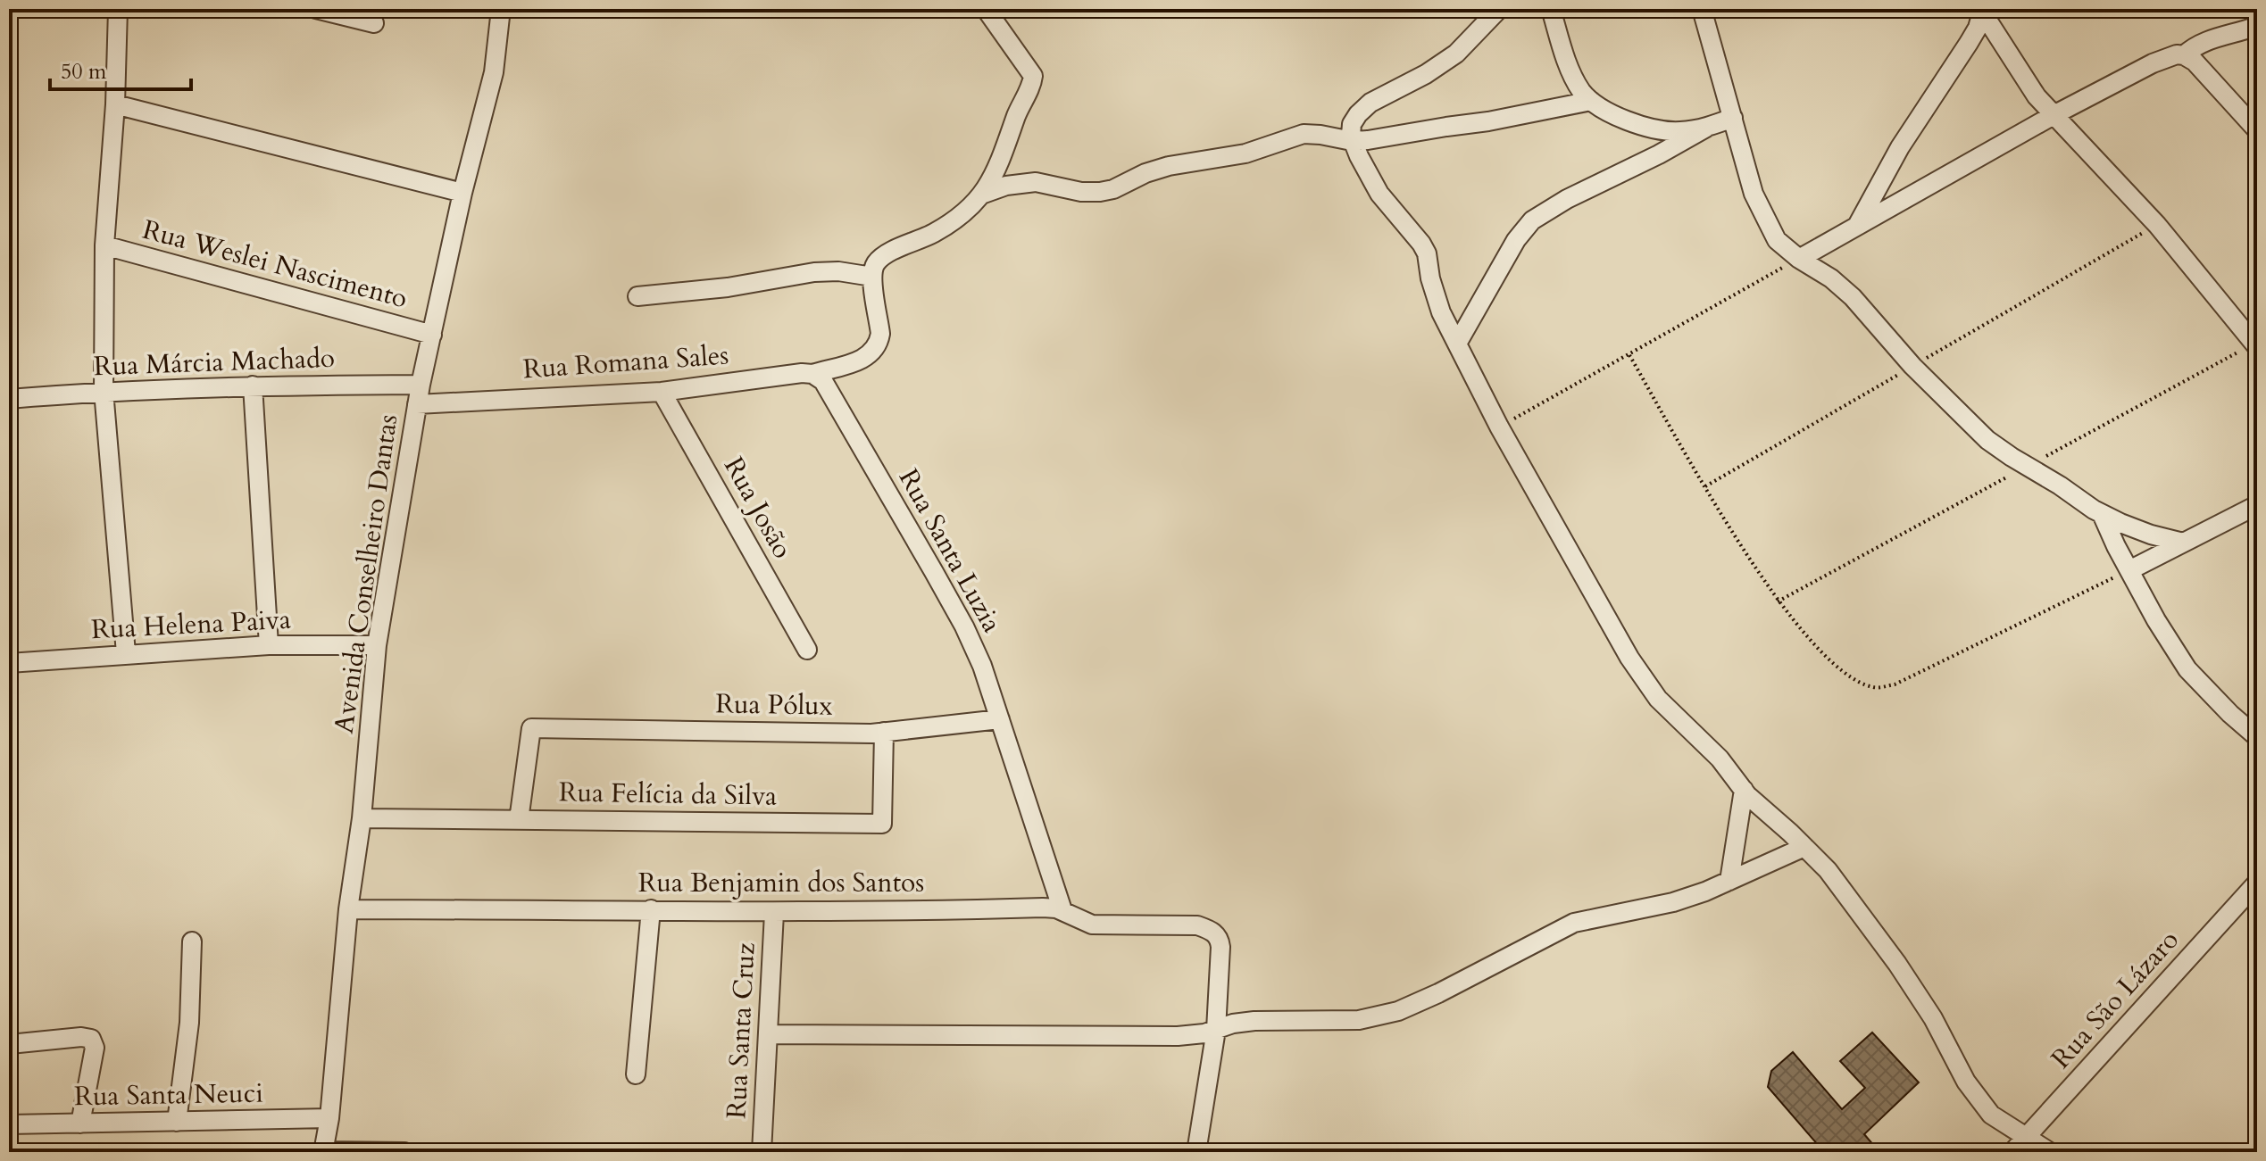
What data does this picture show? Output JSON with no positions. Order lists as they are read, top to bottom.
{
  "streets": {
    "street": [
      "Rua Weslei Nascimento",
      "Rua Márcia Machado",
      "Rua Romana Sales",
      "Rua Josão",
      "Rua Santa Luzia",
      "Avenida Conselheiro Dantas",
      "Rua Helena Paiva",
      "Rua Pólux",
      "Rua Felícia da Silva",
      "Rua Benjamin dos Santos",
      "Rua São Lázaro",
      "Rua Santa Cruz",
      "Rua Santa Neuci"
    ]
  },
  "crossings": [
    ["Rua Weslei Nascimento", "Avenida Conselheiro Dantas"],
    ["Rua Márcia Machado", "Avenida Conselheiro Dantas"],
    ["Rua Romana Sales", "Rua Josão"],
    ["Rua Romana Sales", "Rua Santa Luzia"],
    ["Rua Romana Sales", "Avenida Conselheiro Dantas"],
    ["Rua Santa Luzia", "Rua Pólux"],
    ["Rua Santa Luzia", "Rua Benjamin dos Santos"],
    ["Avenida Conselheiro Dantas", "Rua Helena Paiva"],
    ["Avenida Conselheiro Dantas", "Rua Felícia da Silva"],
    ["Avenida Conselheiro Dantas", "Rua Benjamin dos Santos"],
    ["Avenida Conselheiro Dantas", "Rua Santa Neuci"],
    ["Rua Pólux", "Rua Felícia da Silva"],
    ["Rua Benjamin dos Santos", "Rua Santa Cruz"]
  ],
  "scale_bar": "50 m"
}
